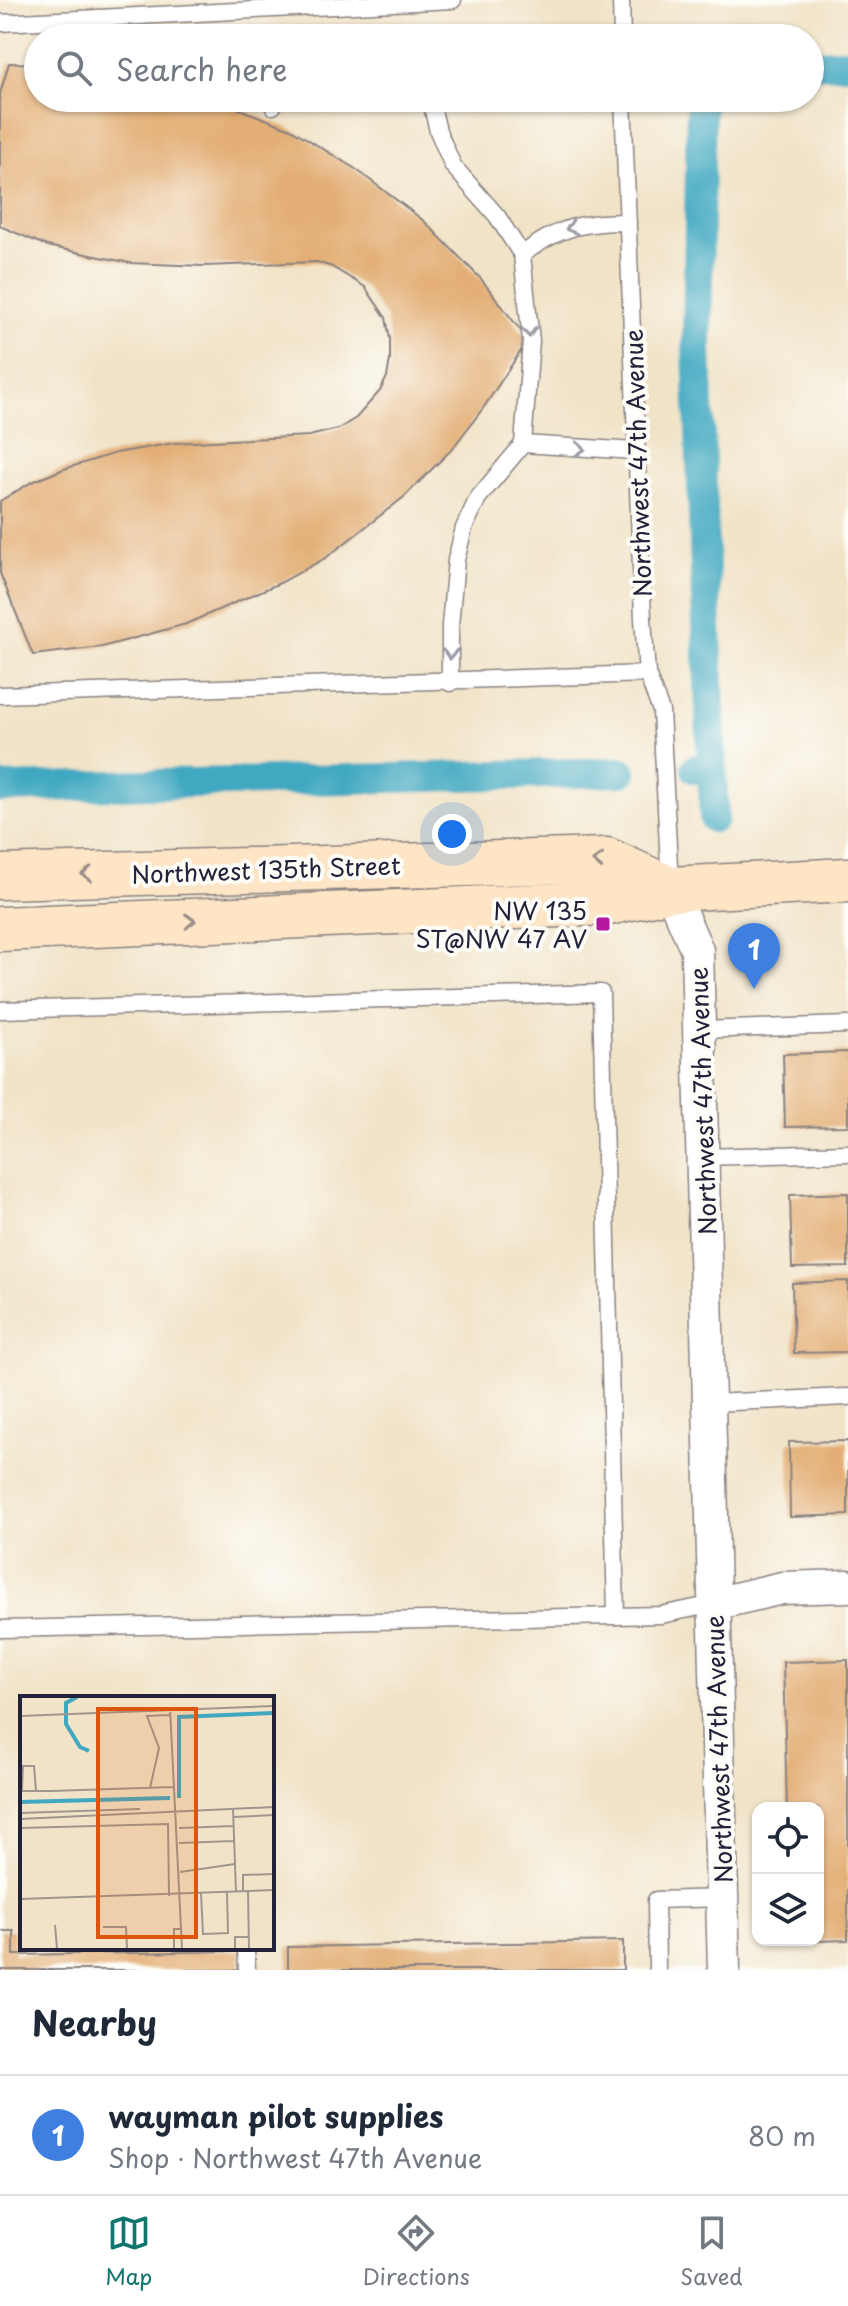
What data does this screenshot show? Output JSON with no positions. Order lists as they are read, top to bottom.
{
  "streets": {
    "main road": ["Northwest 135th Street"],
    "street": ["Northwest 47th Avenue"]
  },
  "crossings": [
    ["Northwest 47th Avenue", "Northwest 135th Street"]
  ],
  "places": {
    "transit": ["NW 135 ST@NW 47 AV"]
  },
  "page": {
    "search": "Search here",
    "pins": "1",
    "heading": "Nearby",
    "list": [
      {
        "mark": "1",
        "name": "wayman pilot supplies",
        "note": "Shop · Northwest 47th Avenue",
        "value": "80 m"
      }
    ],
    "nav": ["Map", "Directions", "Saved"]
  }
}
